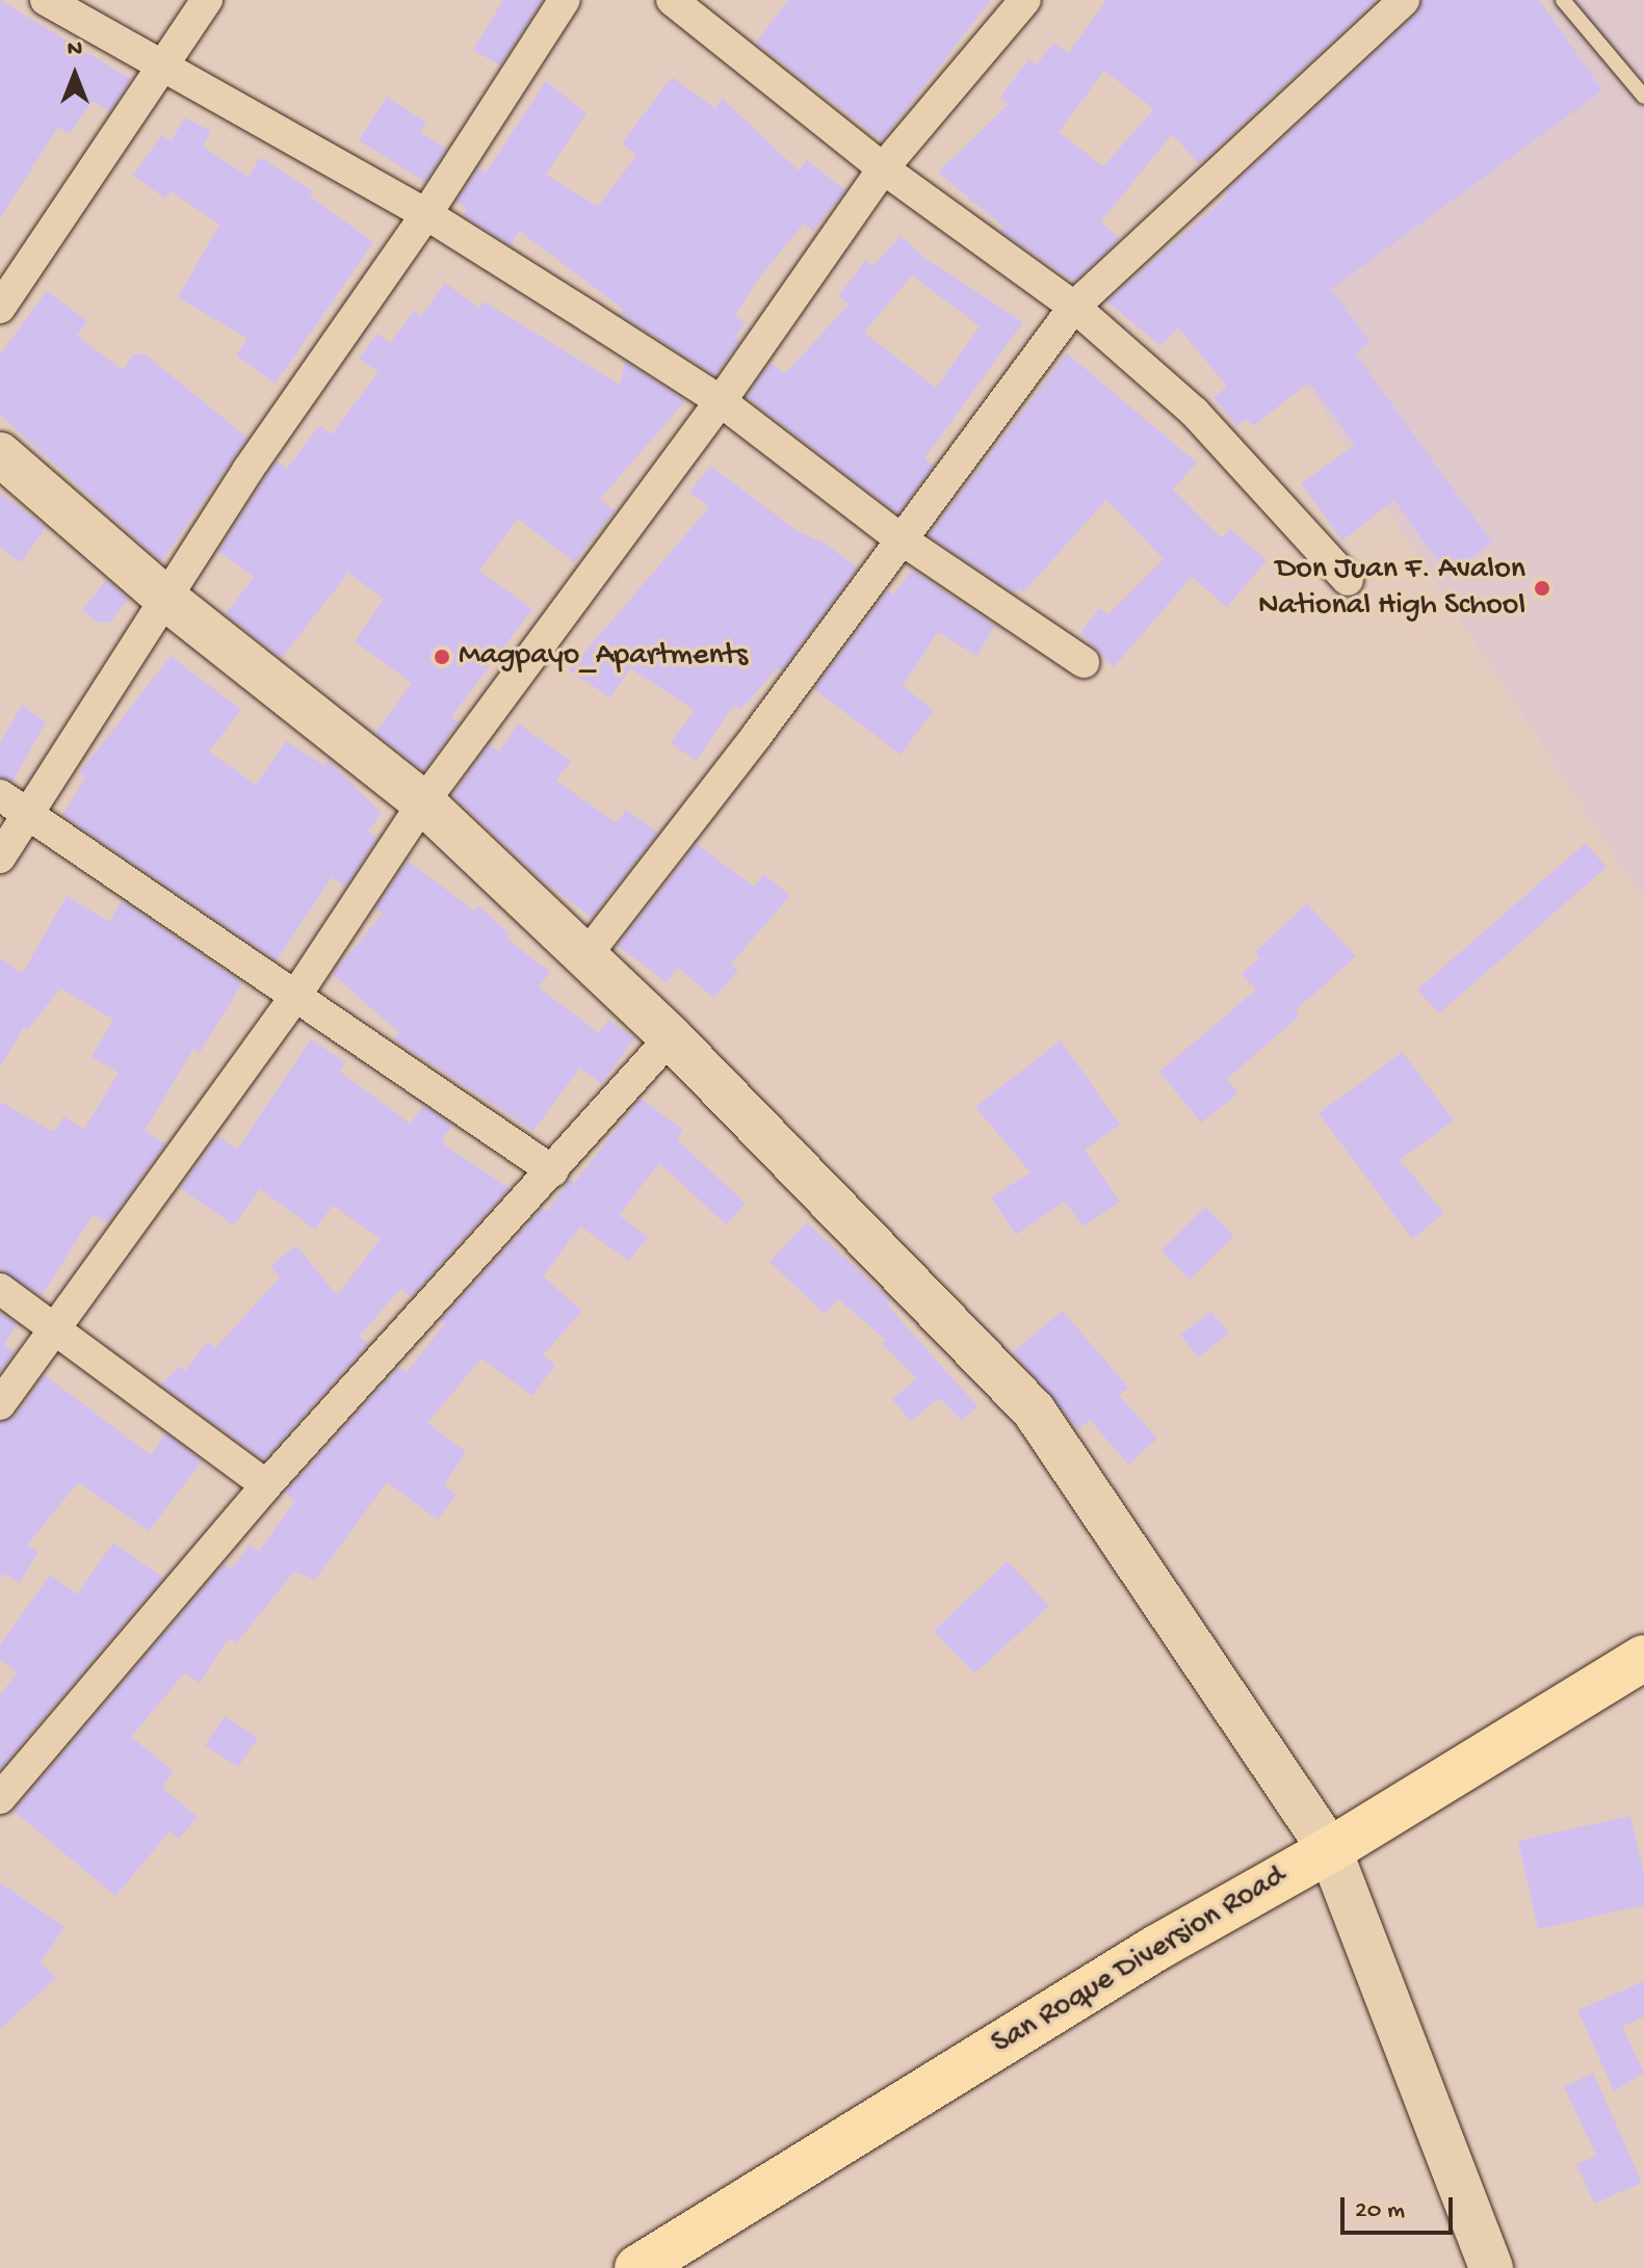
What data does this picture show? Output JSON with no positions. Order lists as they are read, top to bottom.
{
  "streets": {
    "main road": ["San Roque Diversion Road"]
  },
  "places": ["Don Juan F. Avalon National High School", "Magpayo_Apartments"],
  "scale_bar": "20 m",
  "north": "top"
}
